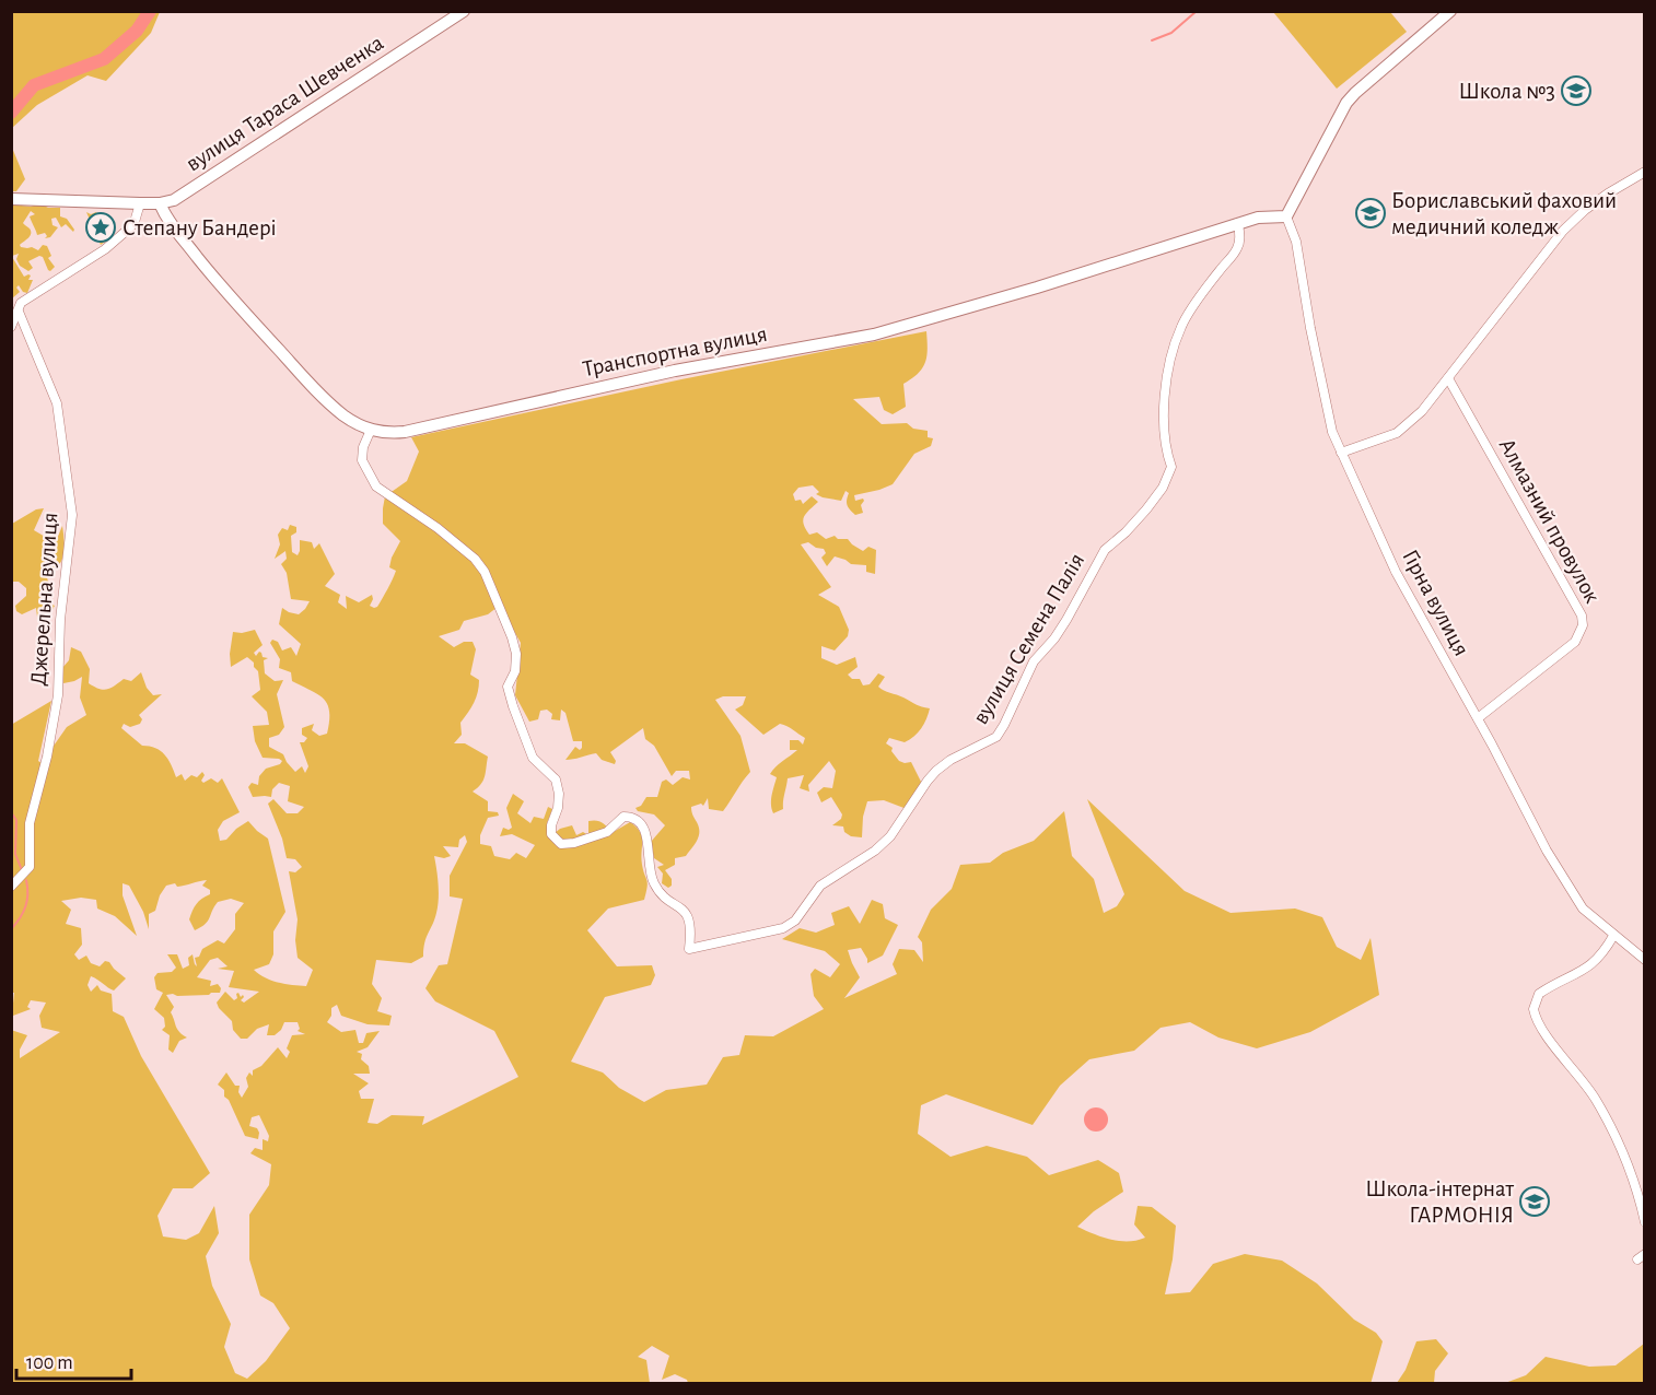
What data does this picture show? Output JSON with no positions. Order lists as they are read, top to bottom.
{
  "streets": {
    "street": [
      "вулиця Тараса Шевченка",
      "Транспортна вулиця",
      "Алмазний провулок",
      "Джерельна вулиця",
      "Гірна вулиця",
      "вулиця Семена Палія"
    ]
  },
  "crossings": [
    ["вулиця Тараса Шевченка", "Транспортна вулиця"],
    ["Транспортна вулиця", "Гірна вулиця"],
    ["Транспортна вулиця", "вулиця Семена Палія"],
    ["Алмазний провулок", "Гірна вулиця"]
  ],
  "places": {
    "school or university": ["Школа №3", "Бориславський фаховий медичний коледж", "Школа-інтернат ГАРМОНІЯ"],
    "place": ["Степану Бандері"]
  },
  "scale_bar": "100 m"
}
